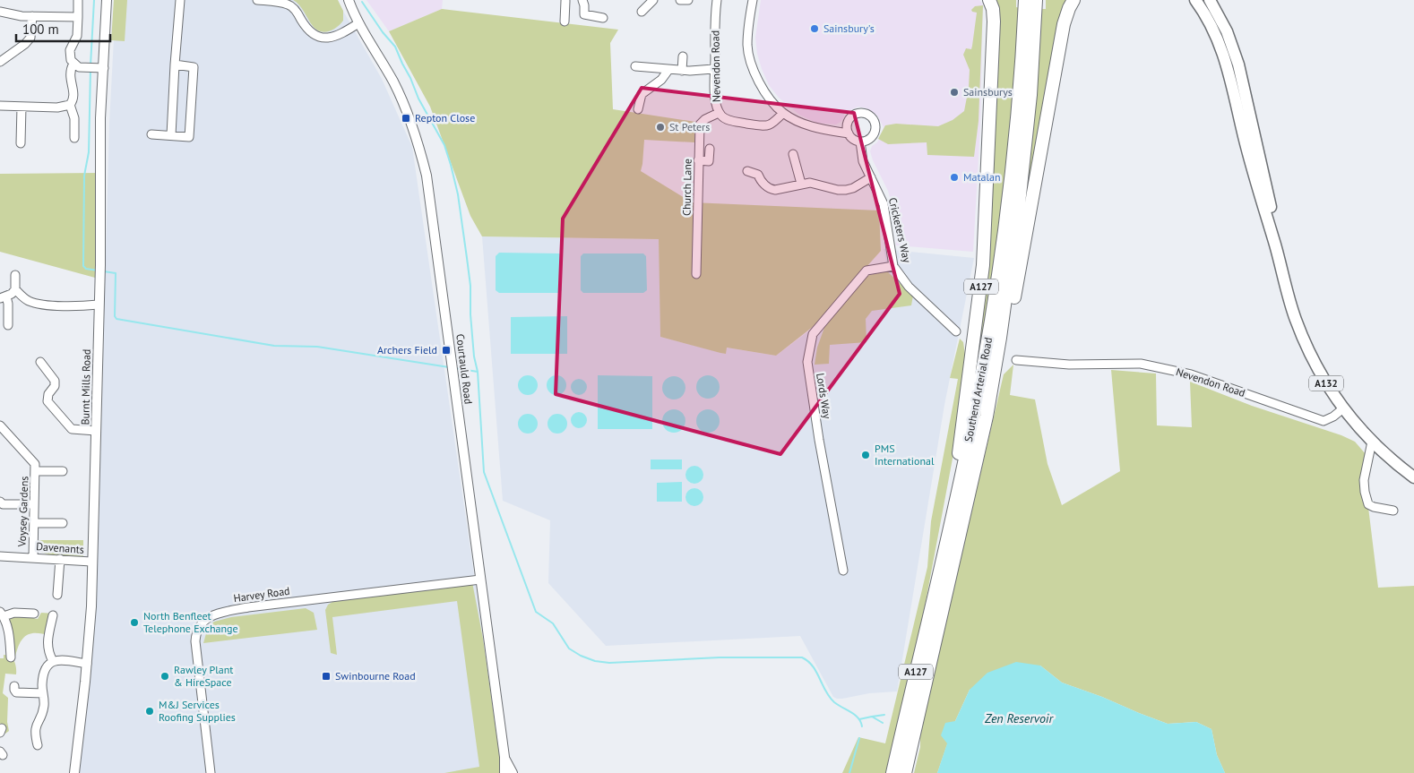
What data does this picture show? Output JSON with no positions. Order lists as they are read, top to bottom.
{
  "streets": {
    "highway": ["A127", "Southend Arterial Road"],
    "main road": ["A132"],
    "street": [
      "Nevendon Road",
      "Church Lane",
      "Cricketers Way",
      "Courtauld Road",
      "Burnt Mills Road",
      "Lords Way",
      "Voysey Gardens",
      "Davenants",
      "Harvey Road"
    ]
  },
  "crossings": [
    ["Nevendon Road", "Church Lane"],
    ["Nevendon Road", "A132"],
    ["Cricketers Way", "Lords Way"],
    ["A127", "Southend Arterial Road"],
    ["Courtauld Road", "Harvey Road"],
    ["Burnt Mills Road", "Davenants"],
    ["Voysey Gardens", "Davenants"]
  ],
  "water": ["Zen Reservoir"],
  "places": {
    "other": [
      "Sainsbury's",
      "Sainsburys",
      "St Peters",
      "Matalan",
      "PMS International",
      "North Benfleet Telephone Exchange",
      "Rawley Plant & HireSpace",
      "M&J Services Roofing Supplies"
    ],
    "transit": ["Repton Close", "Archers Field", "Swinbourne Road"]
  },
  "scale_bar": "100 m"
}
